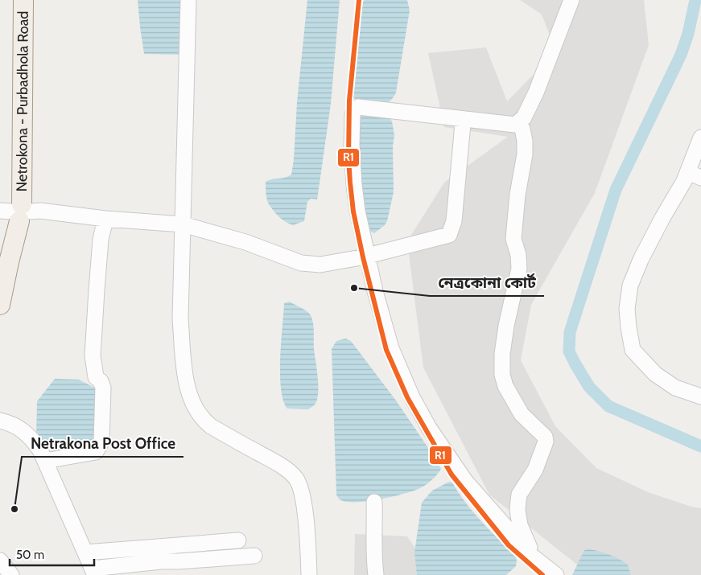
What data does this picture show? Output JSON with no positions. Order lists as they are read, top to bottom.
{
  "streets": {
    "main road": ["Netrokona - Purbadhola Road"]
  },
  "places": ["নেত্রকোনা কোর্ট", "Netrakona Post Office"],
  "lines": ["transit line R1"],
  "scale_bar": "50 m"
}
